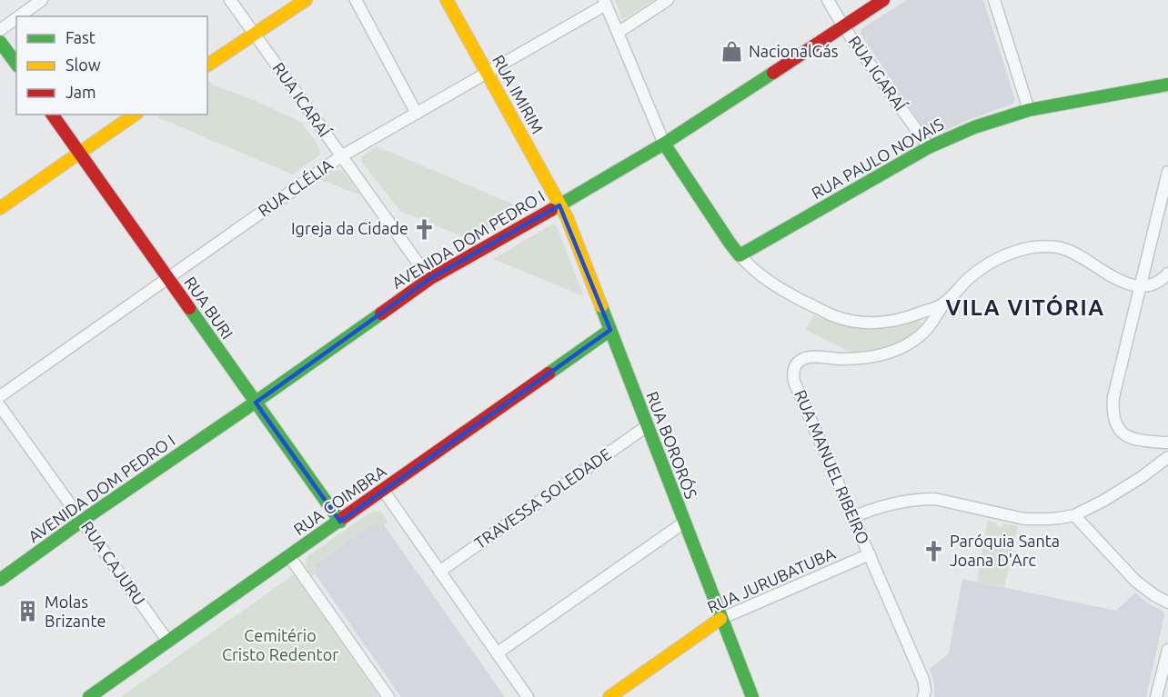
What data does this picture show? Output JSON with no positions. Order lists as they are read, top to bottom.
{
  "streets": {
    "street": [
      "RUA IGARAÍ",
      "RUA IMIRIM",
      "RUA ICARAÍ",
      "RUA PAULO NOVAIS",
      "RUA CLÉLIA",
      "AVENIDA DOM PEDRO I",
      "RUA BURI",
      "RUA BORORÓS",
      "RUA MANUEL RIBEIRO",
      "TRAVESSA SOLEDADE",
      "RUA COIMBRA",
      "RUA CAJURU",
      "RUA JURUBATUBA"
    ]
  },
  "crossings": [
    ["RUA IGARAÍ", "RUA PAULO NOVAIS"],
    ["RUA IGARAÍ", "AVENIDA DOM PEDRO I"],
    ["RUA IMIRIM", "RUA CLÉLIA"],
    ["RUA IMIRIM", "AVENIDA DOM PEDRO I"],
    ["RUA IMIRIM", "RUA BORORÓS"],
    ["RUA ICARAÍ", "RUA CLÉLIA"],
    ["RUA ICARAÍ", "AVENIDA DOM PEDRO I"],
    ["RUA CLÉLIA", "RUA BURI"],
    ["AVENIDA DOM PEDRO I", "RUA BURI"],
    ["AVENIDA DOM PEDRO I", "RUA BORORÓS"],
    ["AVENIDA DOM PEDRO I", "RUA CAJURU"],
    ["RUA BURI", "RUA COIMBRA"],
    ["RUA BORORÓS", "TRAVESSA SOLEDADE"],
    ["RUA BORORÓS", "RUA COIMBRA"],
    ["RUA BORORÓS", "RUA JURUBATUBA"],
    ["RUA MANUEL RIBEIRO", "RUA JURUBATUBA"],
    ["RUA COIMBRA", "RUA CAJURU"]
  ],
  "districts": ["VILA VITÓRIA"],
  "parks": ["Cemitério Cristo Redentor"],
  "places": {
    "shop": ["NacionalGás"],
    "church": ["Igreja da Cidade", "Paróquia Santa Joana D'Arc"],
    "building": ["Molas Brizante"]
  },
  "legend": ["Fast", "Slow", "Jam"]
}
